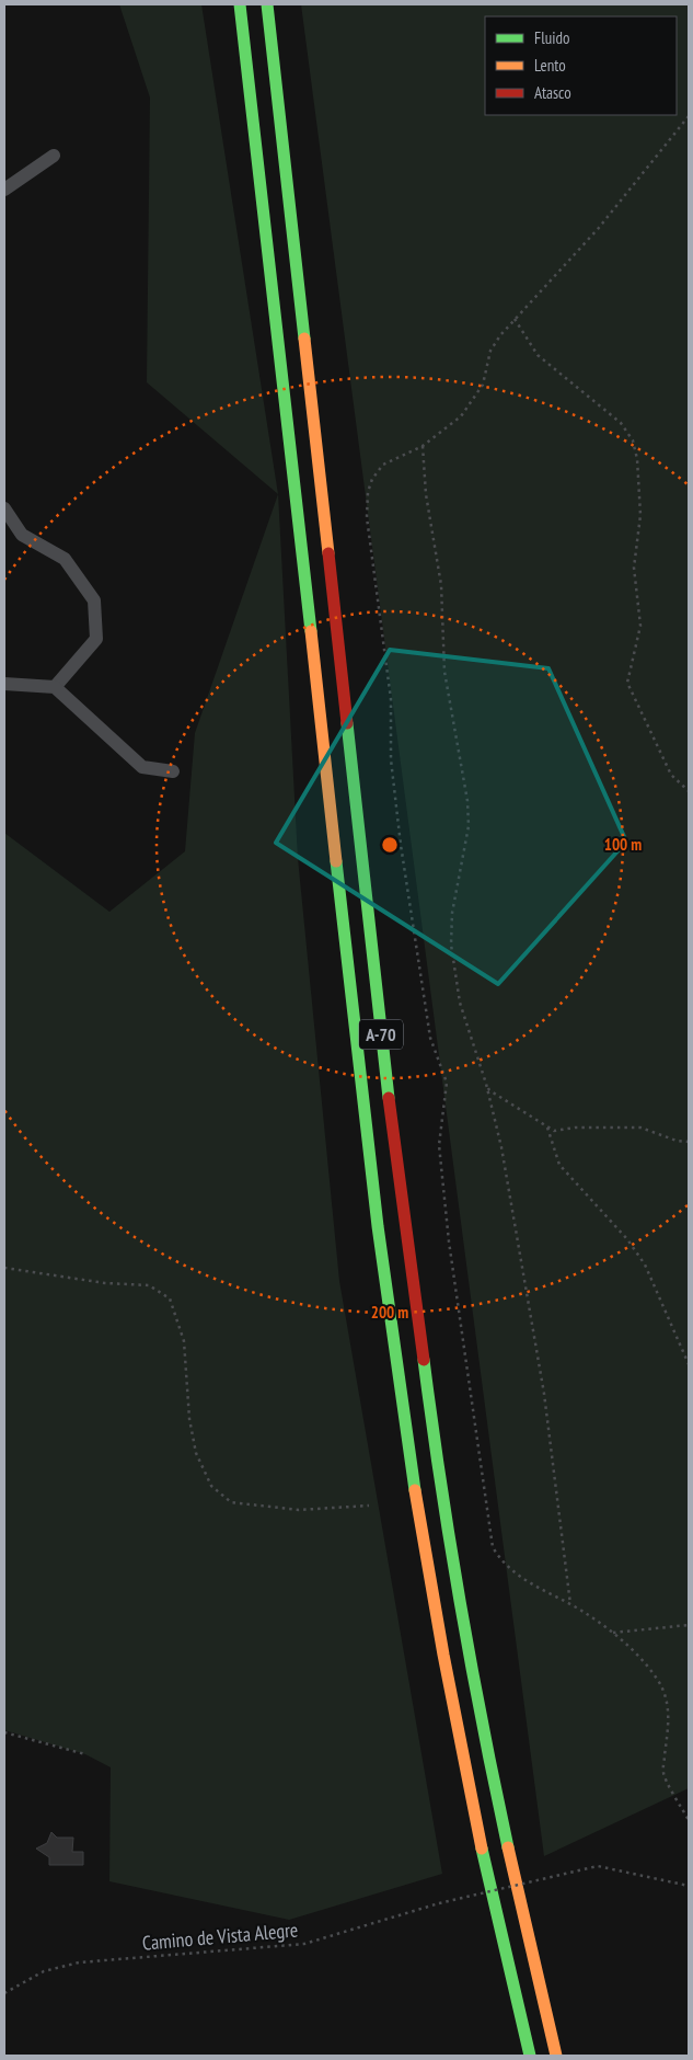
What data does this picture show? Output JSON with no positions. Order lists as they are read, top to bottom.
{
  "streets": {
    "highway": ["A-70"],
    "path": ["Camino de Vista Alegre"]
  },
  "legend": ["Fluido", "Lento", "Atasco"],
  "rings": ["100 m", "200 m"]
}
